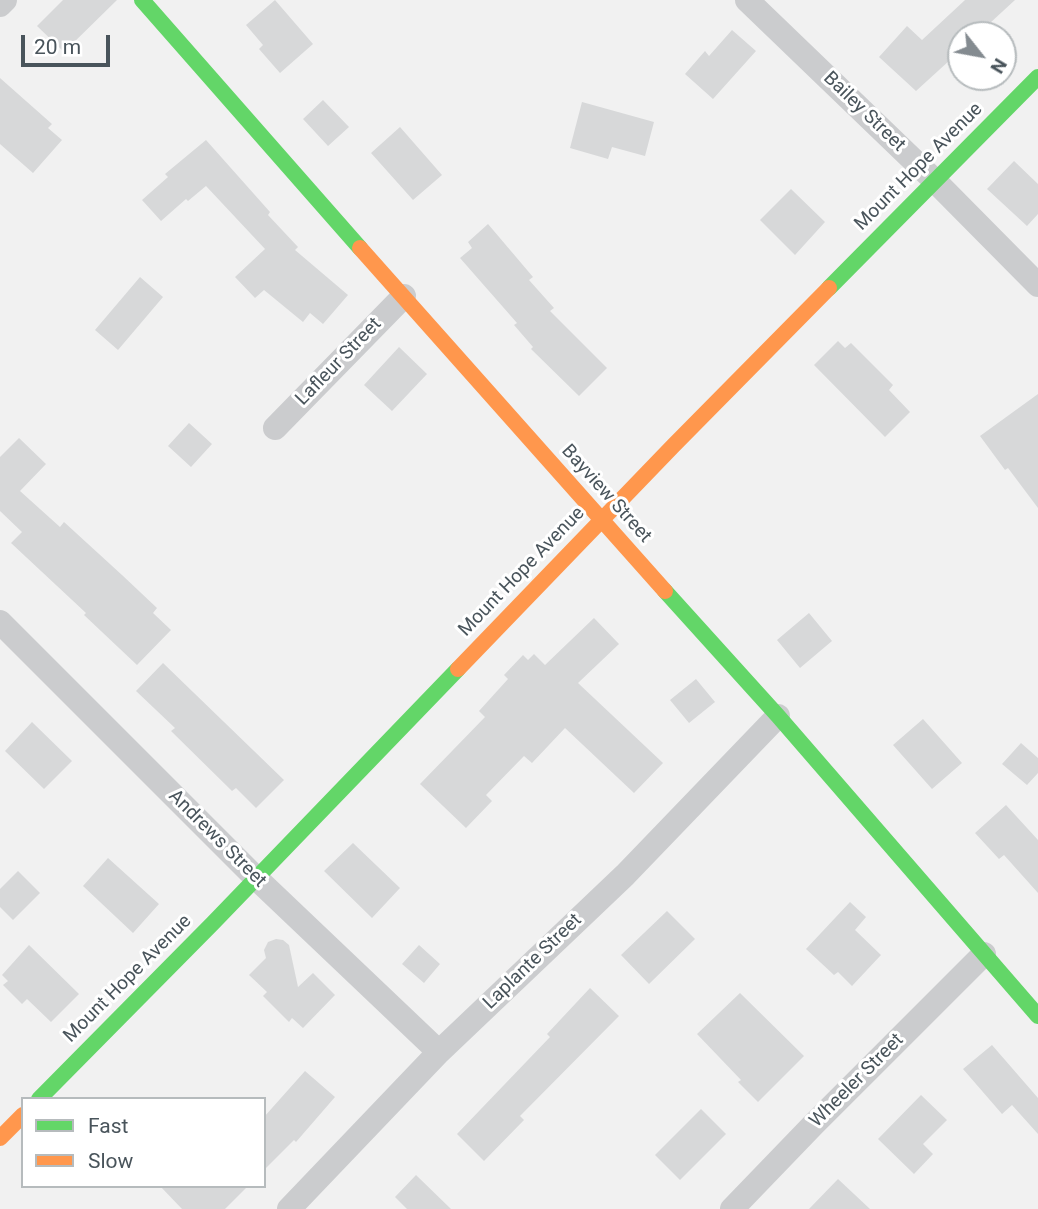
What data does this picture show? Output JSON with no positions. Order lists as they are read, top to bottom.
{
  "streets": {
    "main road": ["Mount Hope Avenue", "Bayview Street"],
    "street": [
      "Bailey Street",
      "Lafleur Street",
      "Andrews Street",
      "Laplante Street",
      "Wheeler Street"
    ]
  },
  "crossings": [
    ["Bailey Street", "Mount Hope Avenue"],
    ["Mount Hope Avenue", "Bayview Street"],
    ["Mount Hope Avenue", "Andrews Street"],
    ["Lafleur Street", "Bayview Street"],
    ["Bayview Street", "Laplante Street"],
    ["Bayview Street", "Wheeler Street"],
    ["Andrews Street", "Laplante Street"]
  ],
  "legend": ["Fast", "Slow"],
  "scale_bar": "20 m",
  "north": "bottom right"
}
